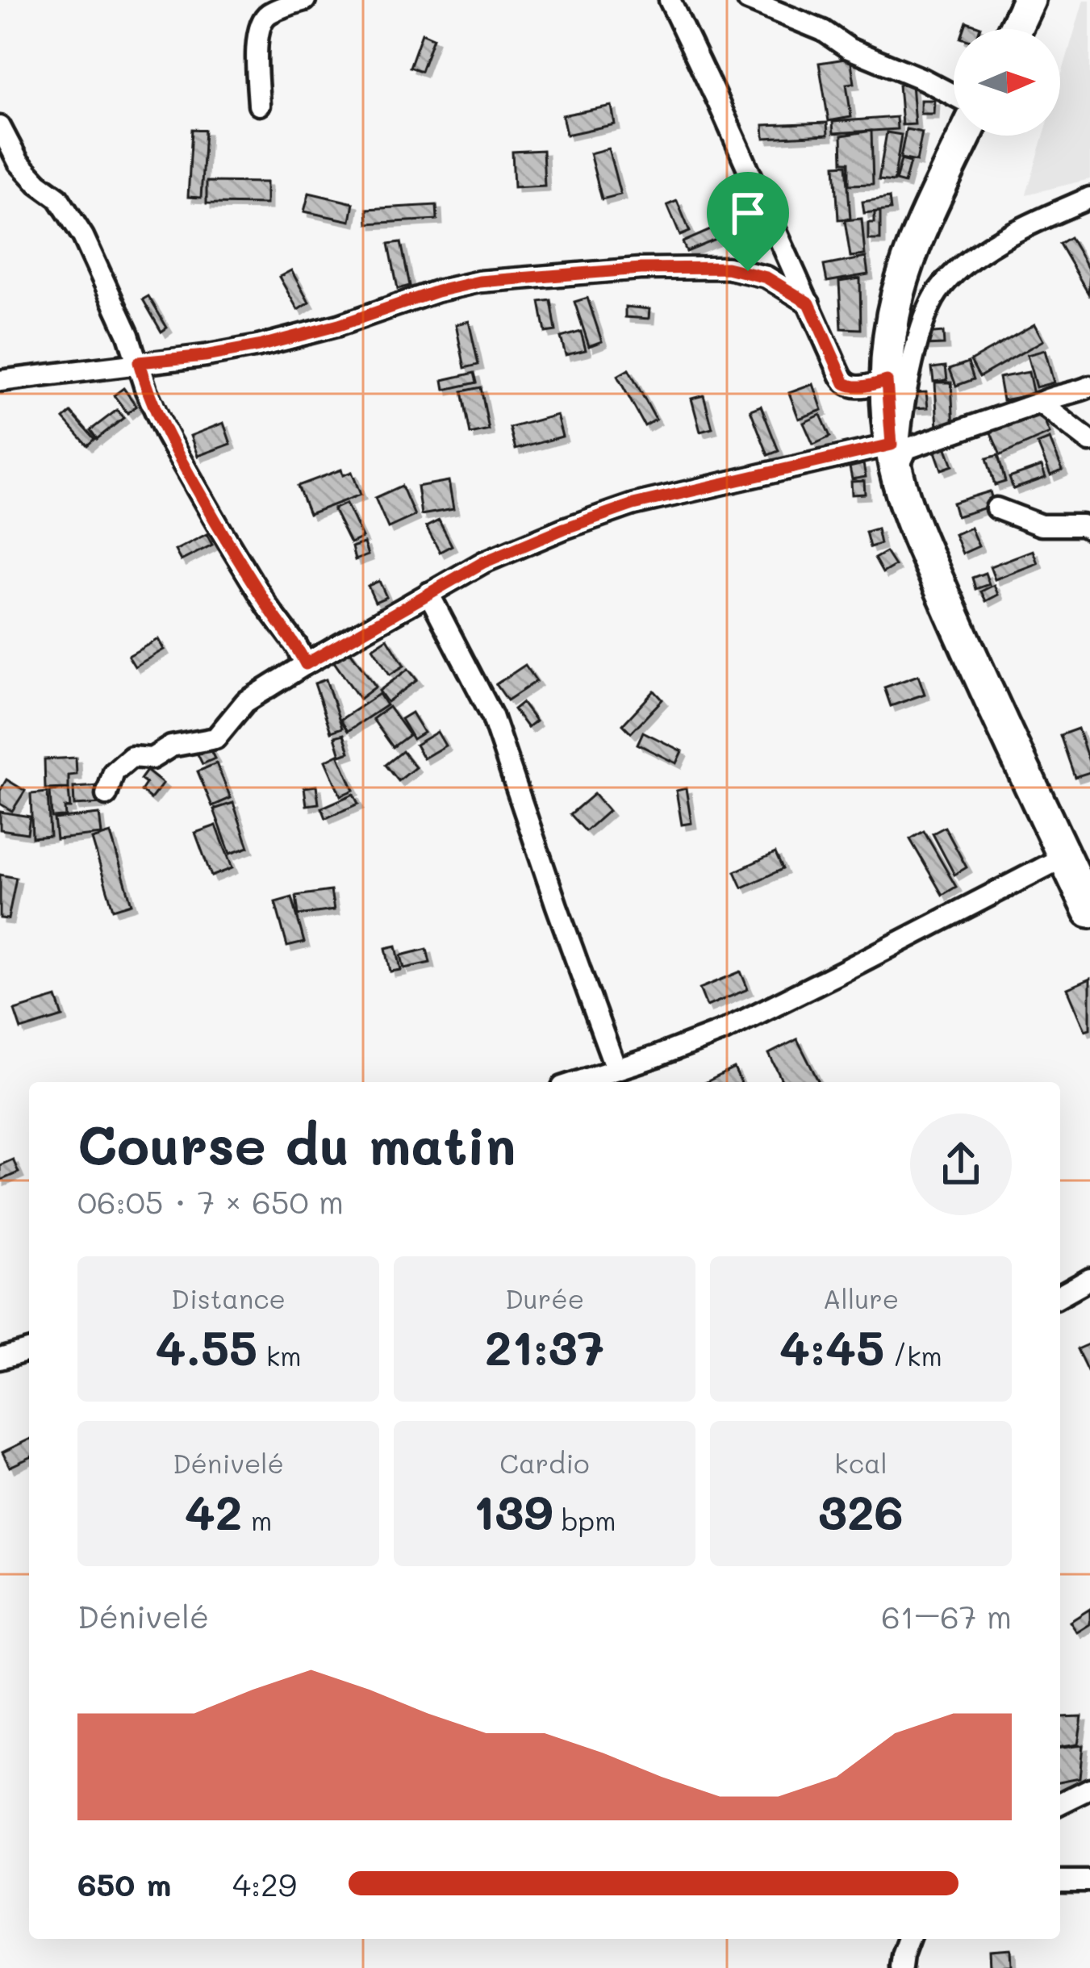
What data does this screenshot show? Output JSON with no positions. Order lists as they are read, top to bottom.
{
  "north": "right",
  "page": {
    "heading": ["Course du matin", "06:05 · 7 × 650 m"],
    "stats": [
      ["Distance", "4.55 km"],
      ["Durée", "21:37"],
      ["Allure", "4:45 /km"],
      ["Dénivelé", "42 m"],
      ["Cardio", "139 bpm"],
      ["kcal", "326"]
    ],
    "chart": ["Dénivelé", "61–67 m"],
    "list": [
      {
        "name": "650 m",
        "note": "4:29"
      }
    ]
  }
}
